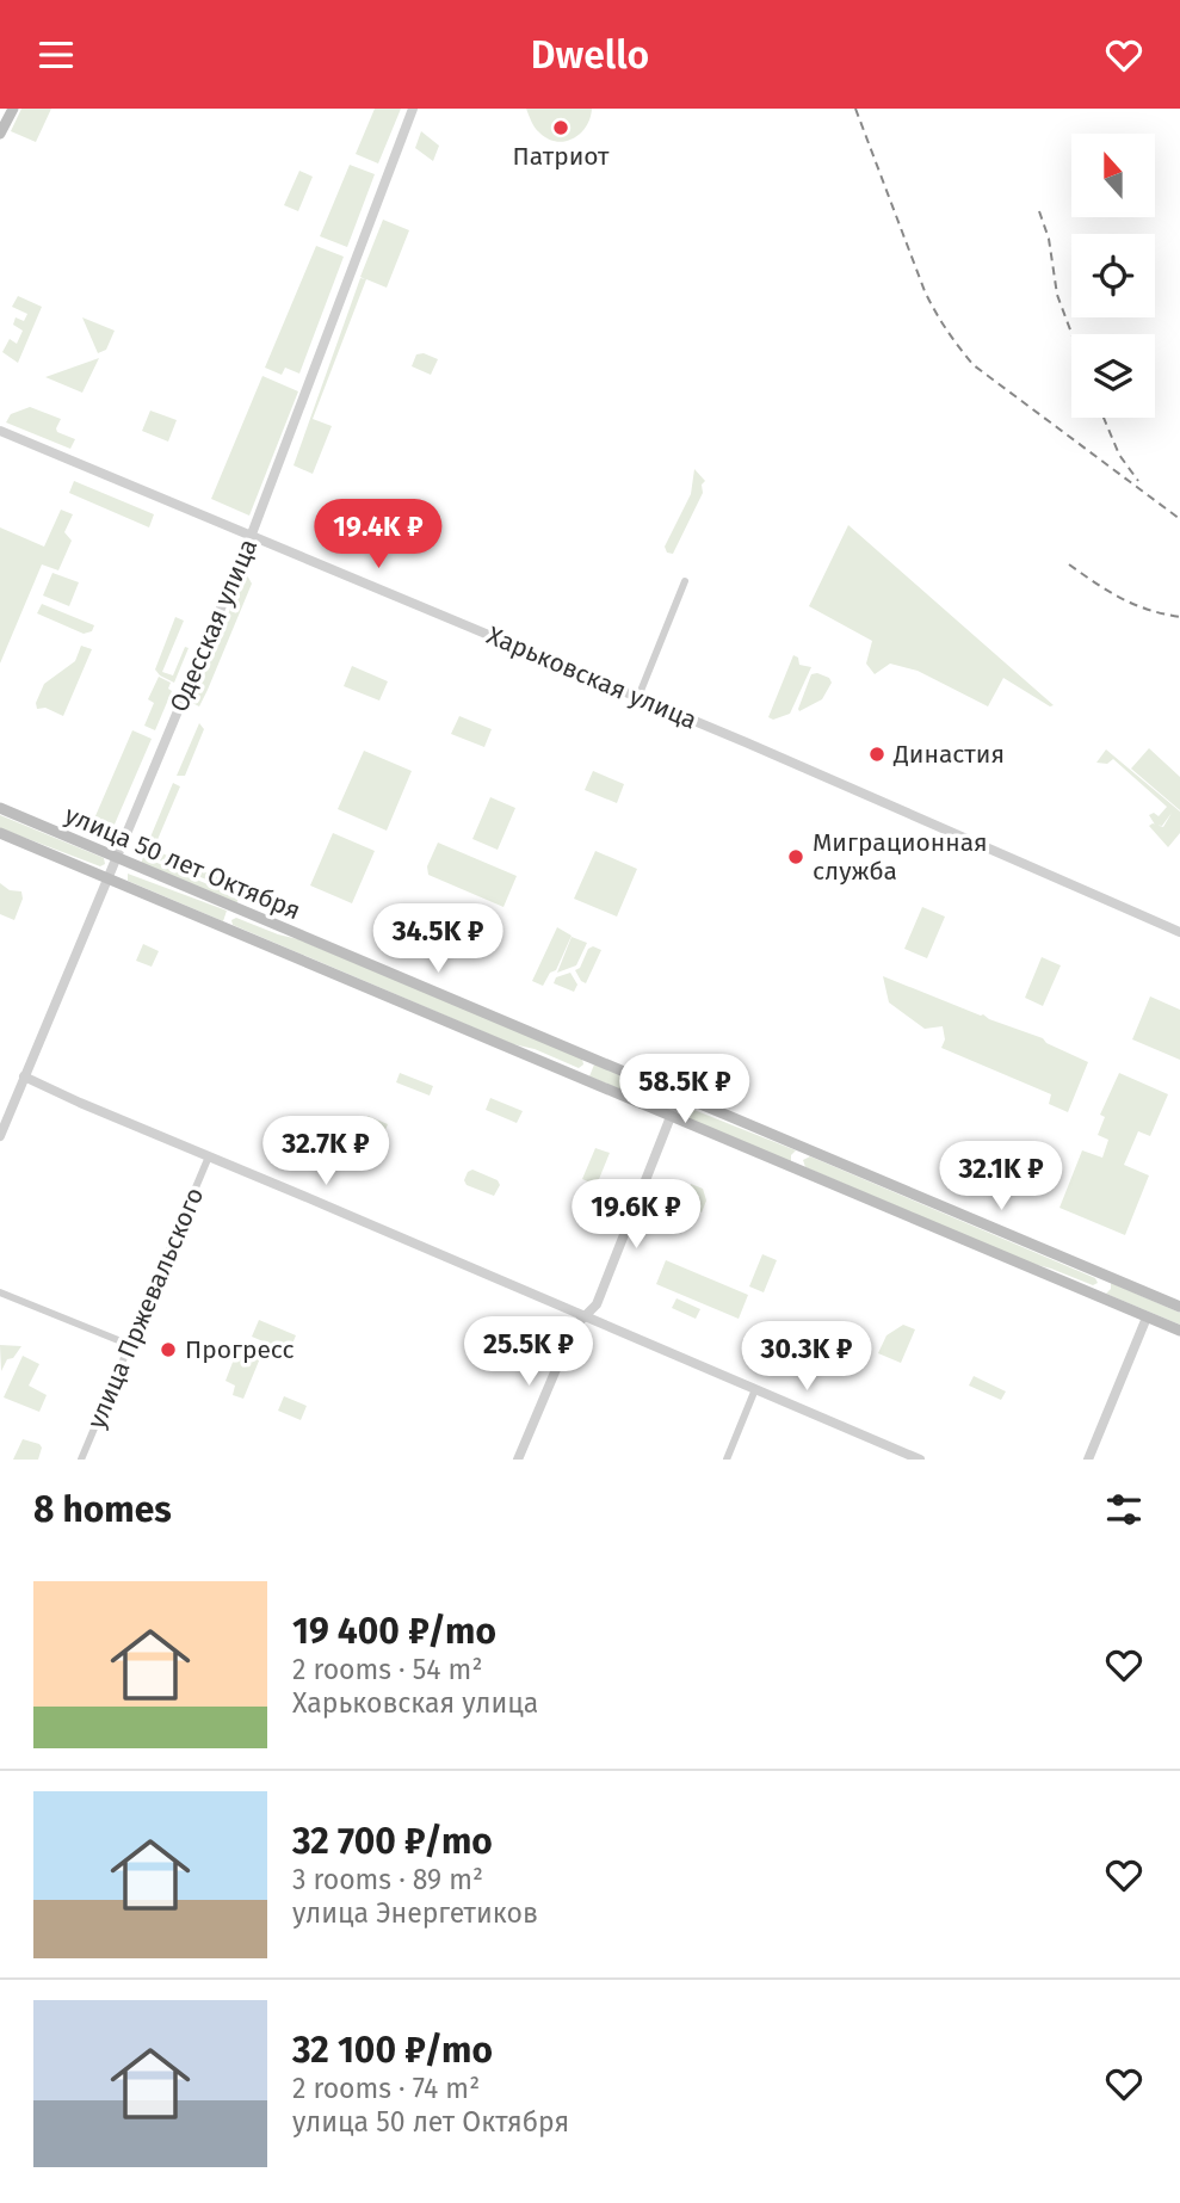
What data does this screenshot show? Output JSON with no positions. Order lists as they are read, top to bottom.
{
  "streets": {
    "main road": ["улица 50 лет Октября"],
    "street": ["Одесская улица", "Харьковская улица", "улица Пржевальского"]
  },
  "crossings": [
    ["Одесская улица", "Харьковская улица"],
    ["Одесская улица", "улица 50 лет Октября"]
  ],
  "places": [
    "Патриот",
    "Династия",
    "Миграционная служба",
    "Прогресс"
  ],
  "north": "top",
  "page": {
    "header": "Dwello",
    "price": [
      "19.4K ₽",
      "34.5K ₽",
      "58.5K ₽",
      "32.7K ₽",
      "32.1K ₽",
      "19.6K ₽",
      "25.5K ₽",
      "30.3K ₽"
    ],
    "heading": "8 homes",
    "list": [
      {
        "name": "19 400 ₽/mo",
        "note": "2 rooms · 54 m² · Харьковская улица"
      },
      {
        "name": "32 700 ₽/mo",
        "note": "3 rooms · 89 m² · улица Энергетиков"
      },
      {
        "name": "32 100 ₽/mo",
        "note": "2 rooms · 74 m² · улица 50 лет Октября"
      }
    ]
  }
}
